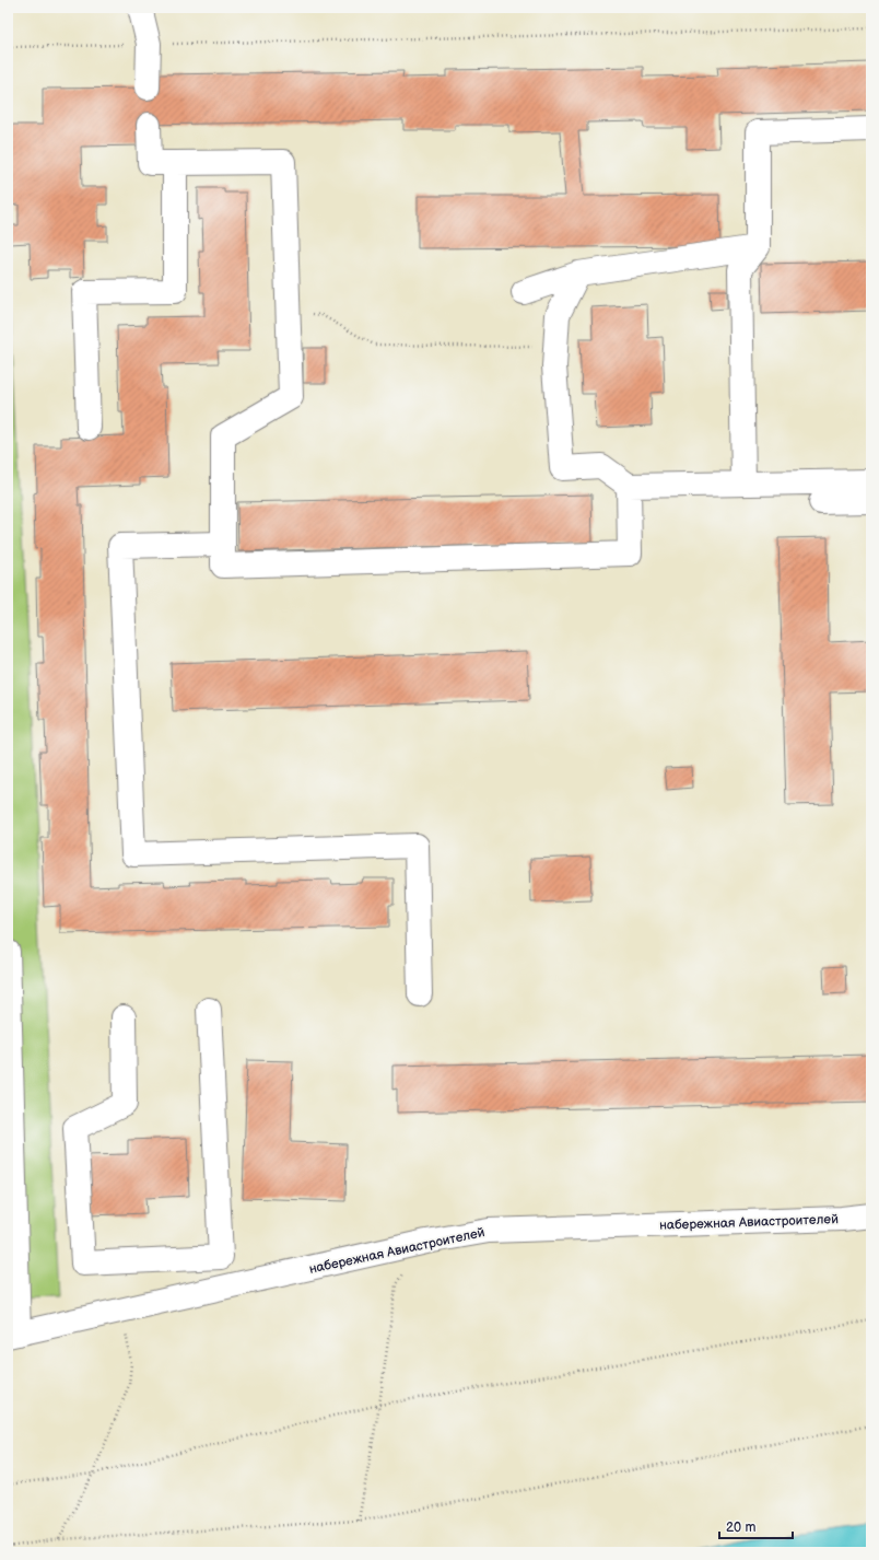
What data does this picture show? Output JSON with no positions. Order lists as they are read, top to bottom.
{
  "streets": {
    "street": ["набережная Авиастроителей"]
  },
  "scale_bar": "20 m"
}
